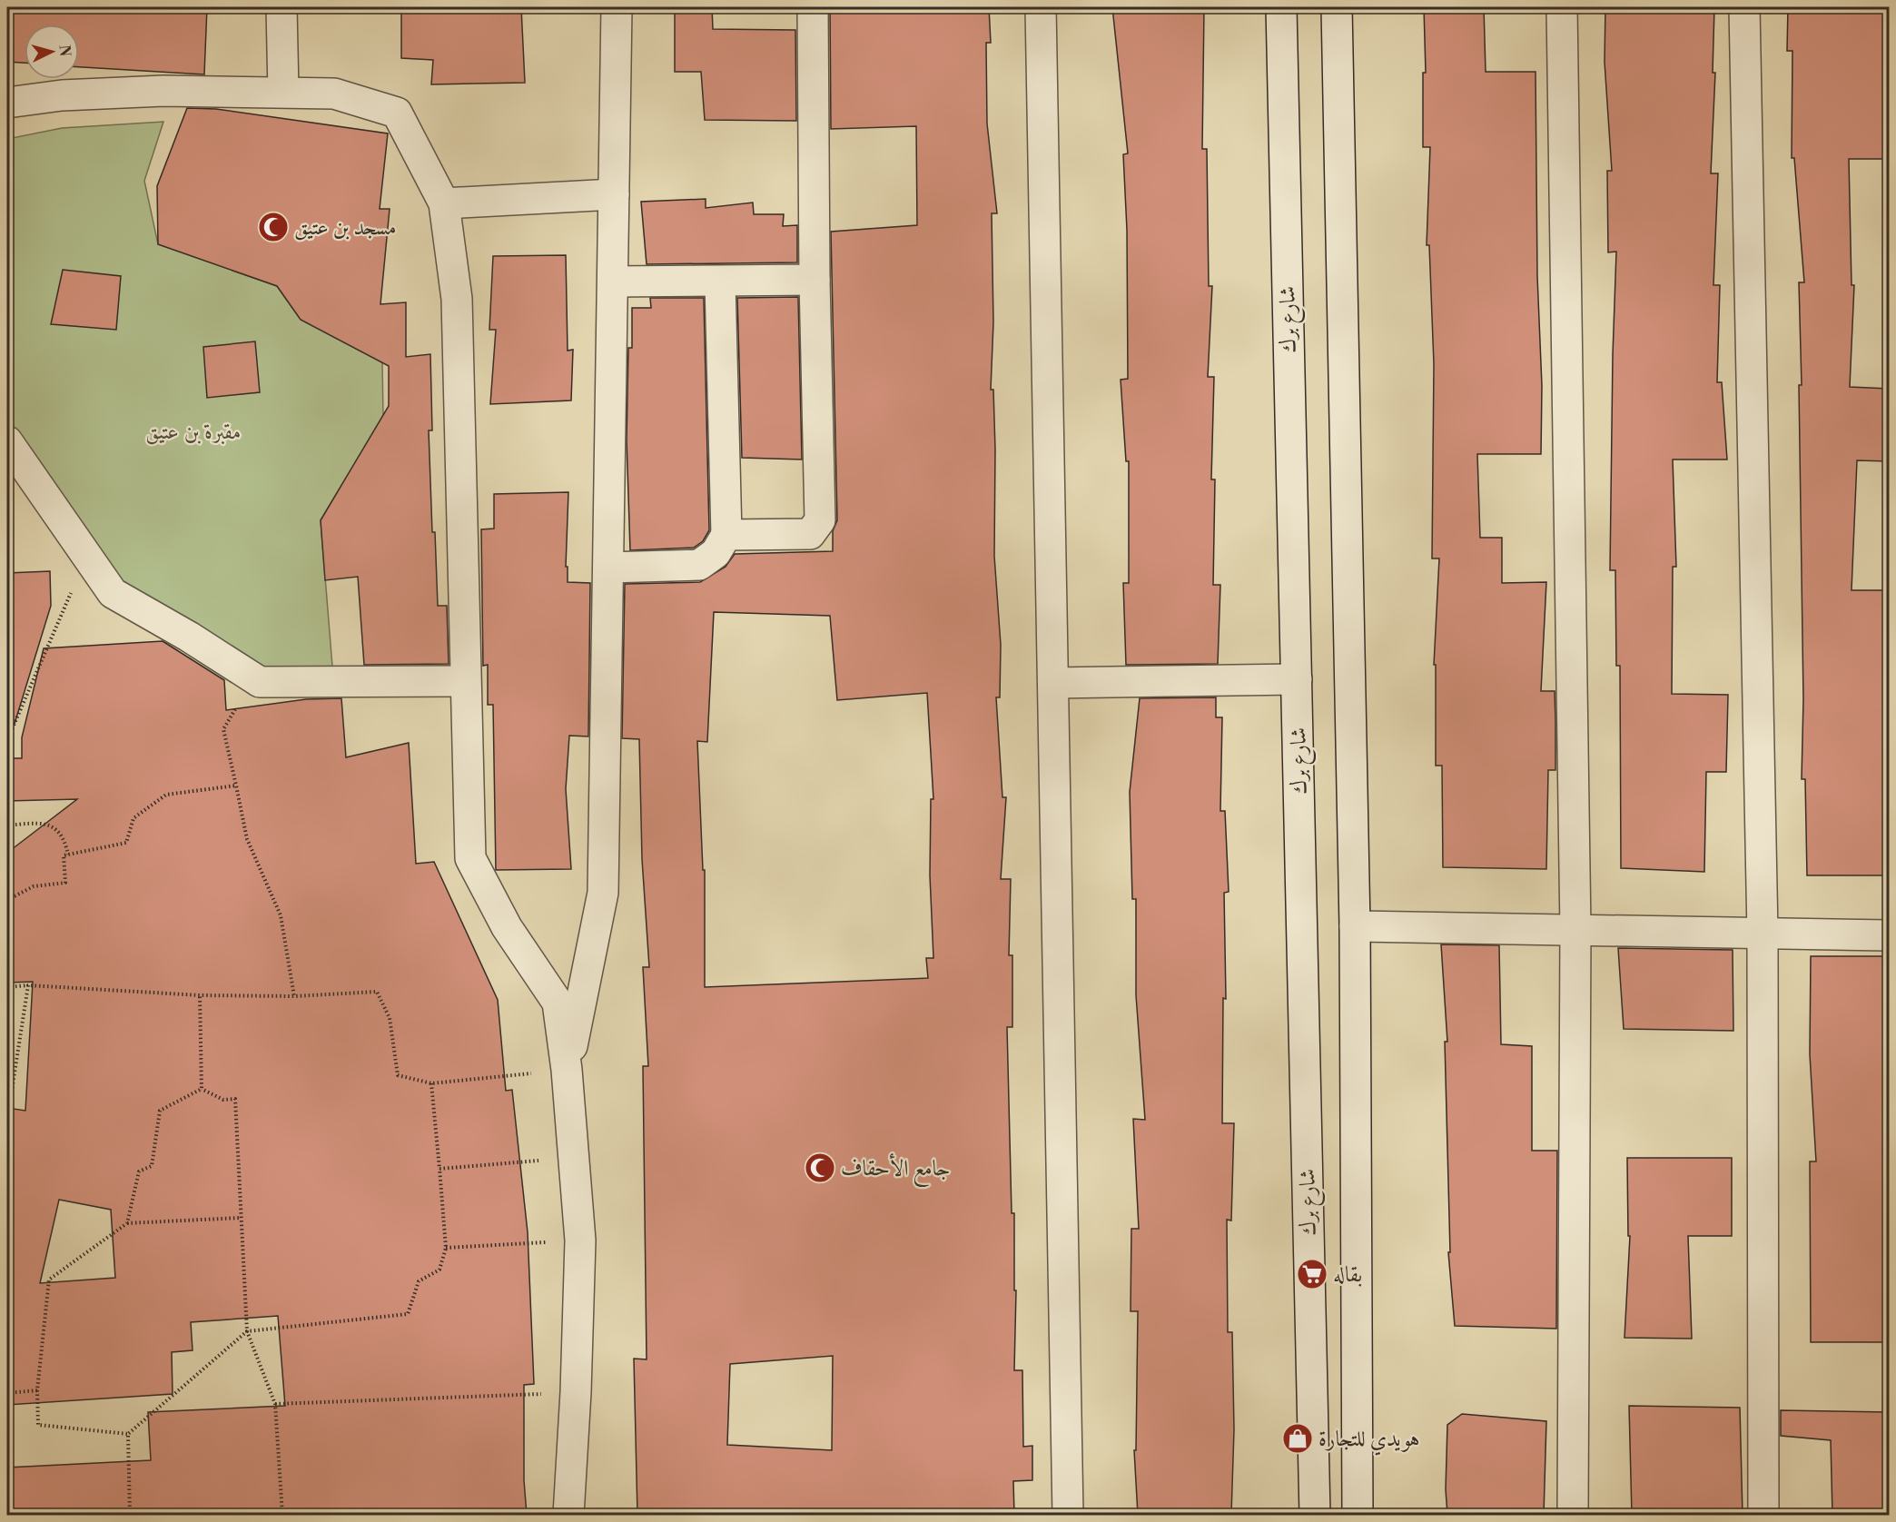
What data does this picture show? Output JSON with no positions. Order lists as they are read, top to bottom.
{
  "streets": {
    "street": ["شارع برك"]
  },
  "parks": ["مقبرة بن عتيق"],
  "places": {
    "mosque": ["مسجد بن عتيق", "جامع الأحقاف"],
    "supermarket": ["بقاله"],
    "shop": ["هويدي للتجارة"]
  },
  "north": "right"
}
